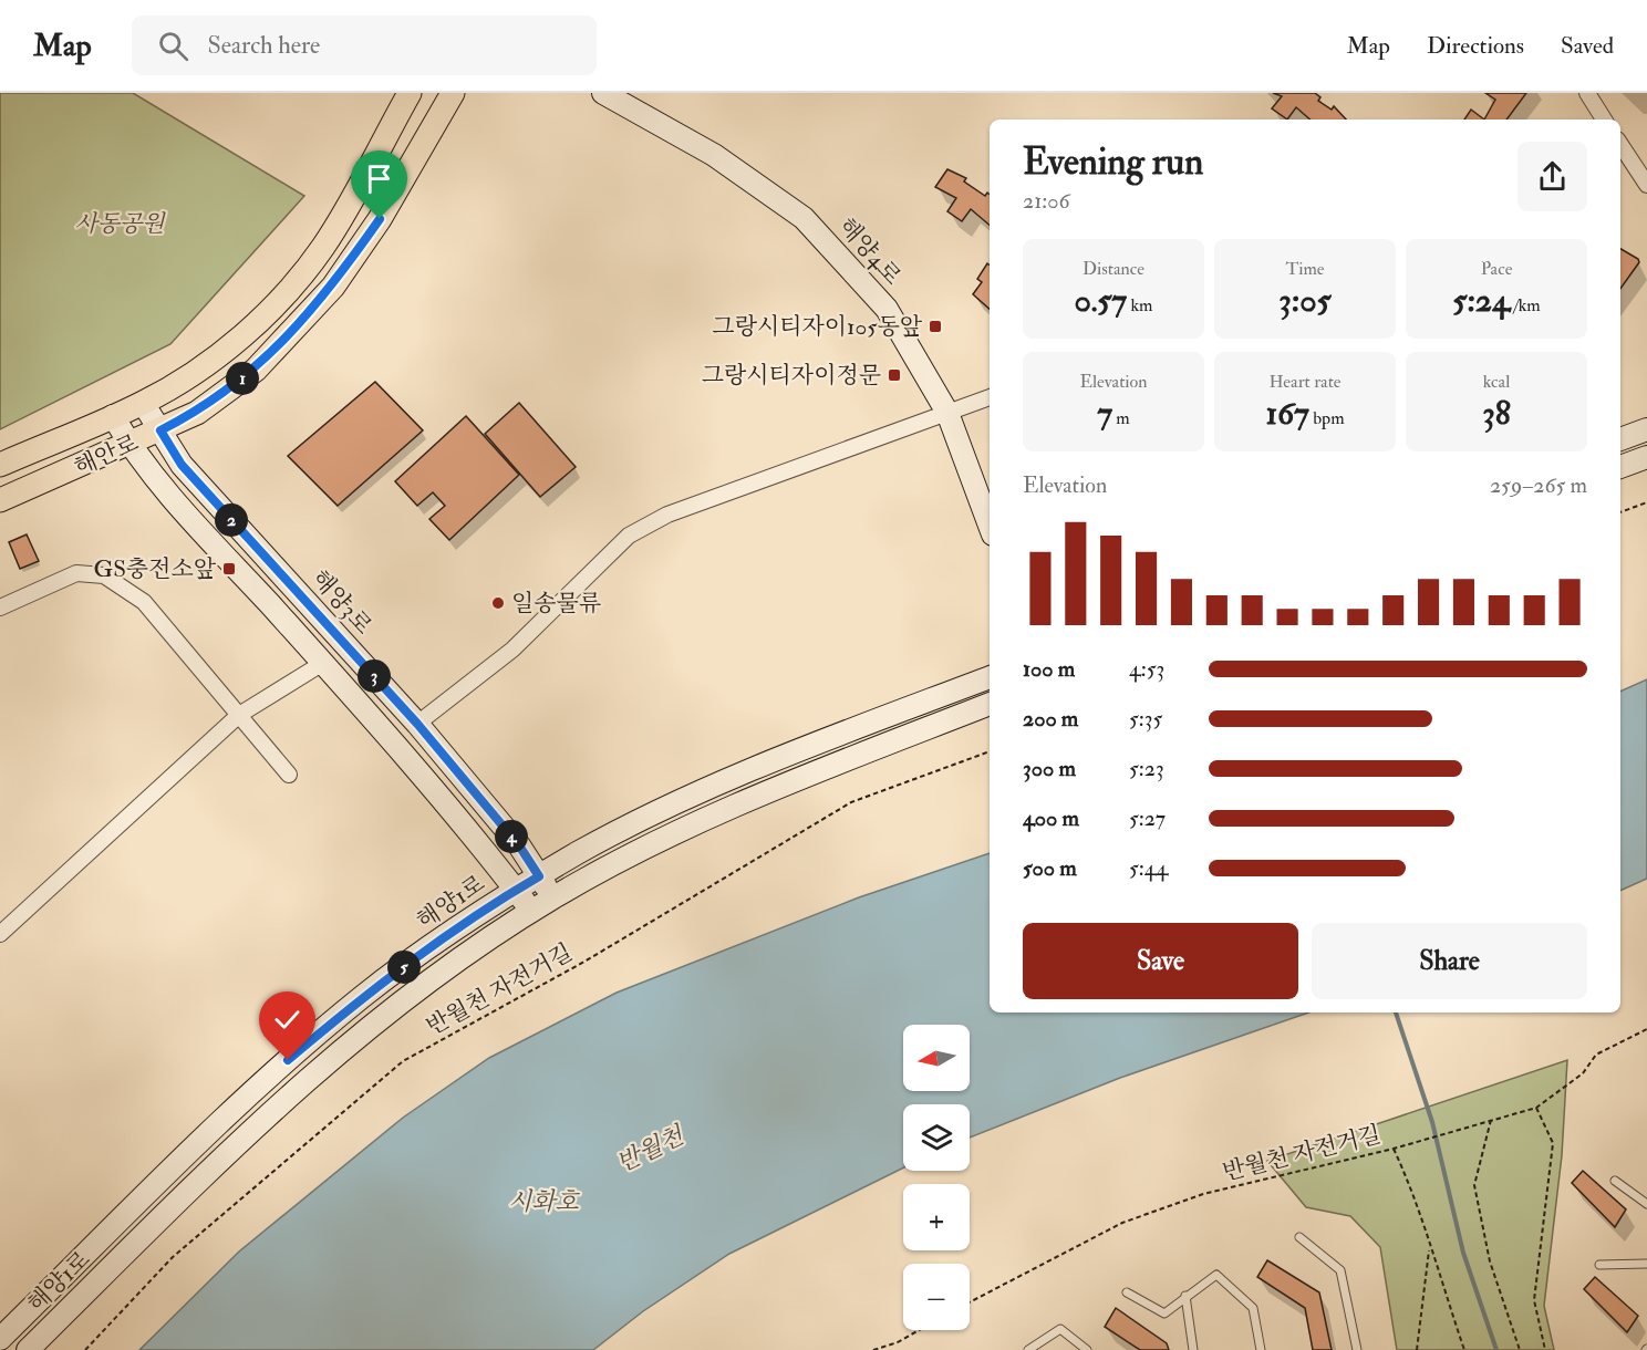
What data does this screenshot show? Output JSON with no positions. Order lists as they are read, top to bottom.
{
  "streets": {
    "main road": ["해안로"],
    "street": ["해양4로", "해양3로", "해양1로"],
    "path": ["반월천 자전거길"]
  },
  "crossings": [
    ["해안로", "해양3로"],
    ["해양3로", "해양1로"]
  ],
  "water": ["반월천", "시화호"],
  "parks": ["사동공원"],
  "places": {
    "transit": ["그랑시티자이105동앞", "그랑시티자이정문", "GS충전소앞"],
    "other": ["일송물류"]
  },
  "north": "left",
  "page": {
    "header": "Map",
    "search": "Search here",
    "nav": ["Map", "Directions", "Saved"],
    "heading": ["Evening run", "21:06"],
    "stats": [
      ["Distance", "0.57 km"],
      ["Time", "3:05"],
      ["Pace", "5:24 /km"],
      ["Elevation", "7 m"],
      ["Heart rate", "167 bpm"],
      ["kcal", "38"]
    ],
    "pins": [
      "1",
      "2",
      "3",
      "4",
      "5"
    ],
    "chart": ["Elevation", "259–265 m"],
    "list": [
      {
        "name": "100 m",
        "note": "4:53"
      },
      {
        "name": "200 m",
        "note": "5:35"
      },
      {
        "name": "300 m",
        "note": "5:23"
      },
      {
        "name": "400 m",
        "note": "5:27"
      },
      {
        "name": "500 m",
        "note": "5:44"
      }
    ],
    "buttons": ["Save", "Share"],
    "map_buttons": ["+", "−"]
  }
}
